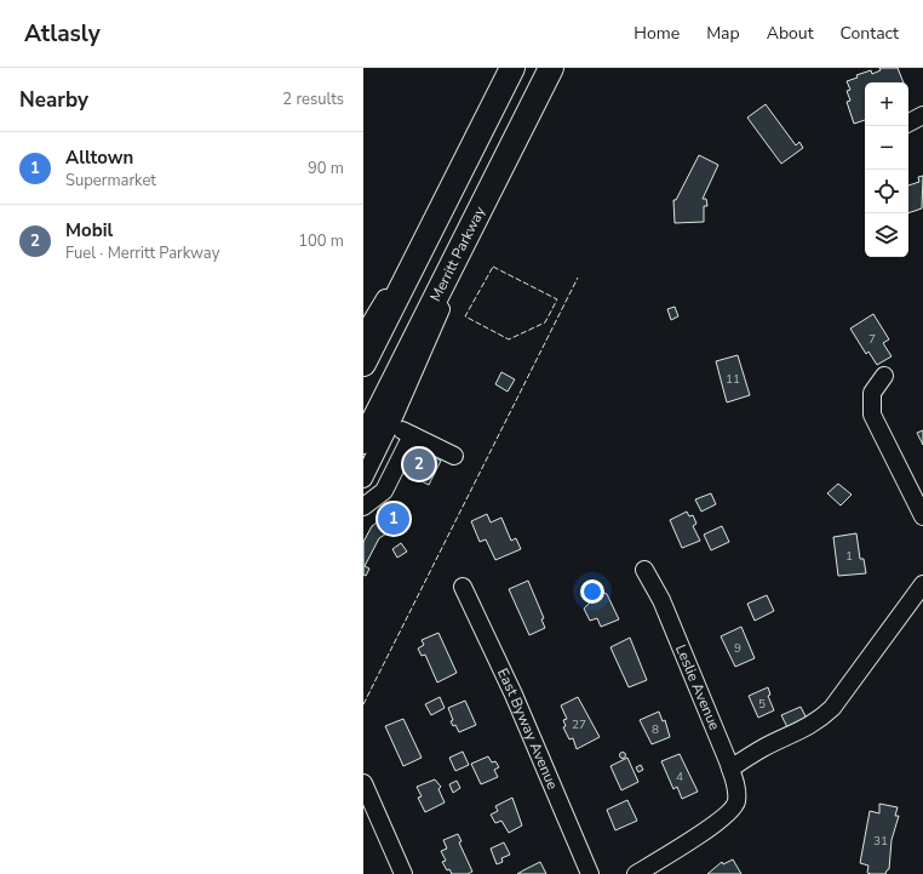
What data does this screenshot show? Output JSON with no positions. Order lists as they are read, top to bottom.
{
  "streets": {
    "highway": ["Merritt Parkway"],
    "street": ["Leslie Avenue", "East Byway Avenue"]
  },
  "house_numbers": [
    "7",
    "11",
    "1",
    "9",
    "5",
    "27",
    "8",
    "4",
    "31"
  ],
  "page": {
    "header": "Atlasly",
    "nav": [
      "Home",
      "Map",
      "About",
      "Contact"
    ],
    "heading": ["Nearby", "2 results"],
    "map_buttons": ["+", "−"],
    "list": [
      {
        "mark": "1",
        "name": "Alltown",
        "note": "Supermarket",
        "value": "90 m"
      },
      {
        "mark": "2",
        "name": "Mobil",
        "note": "Fuel · Merritt Parkway",
        "value": "100 m"
      }
    ],
    "pins": ["2", "1"]
  }
}
